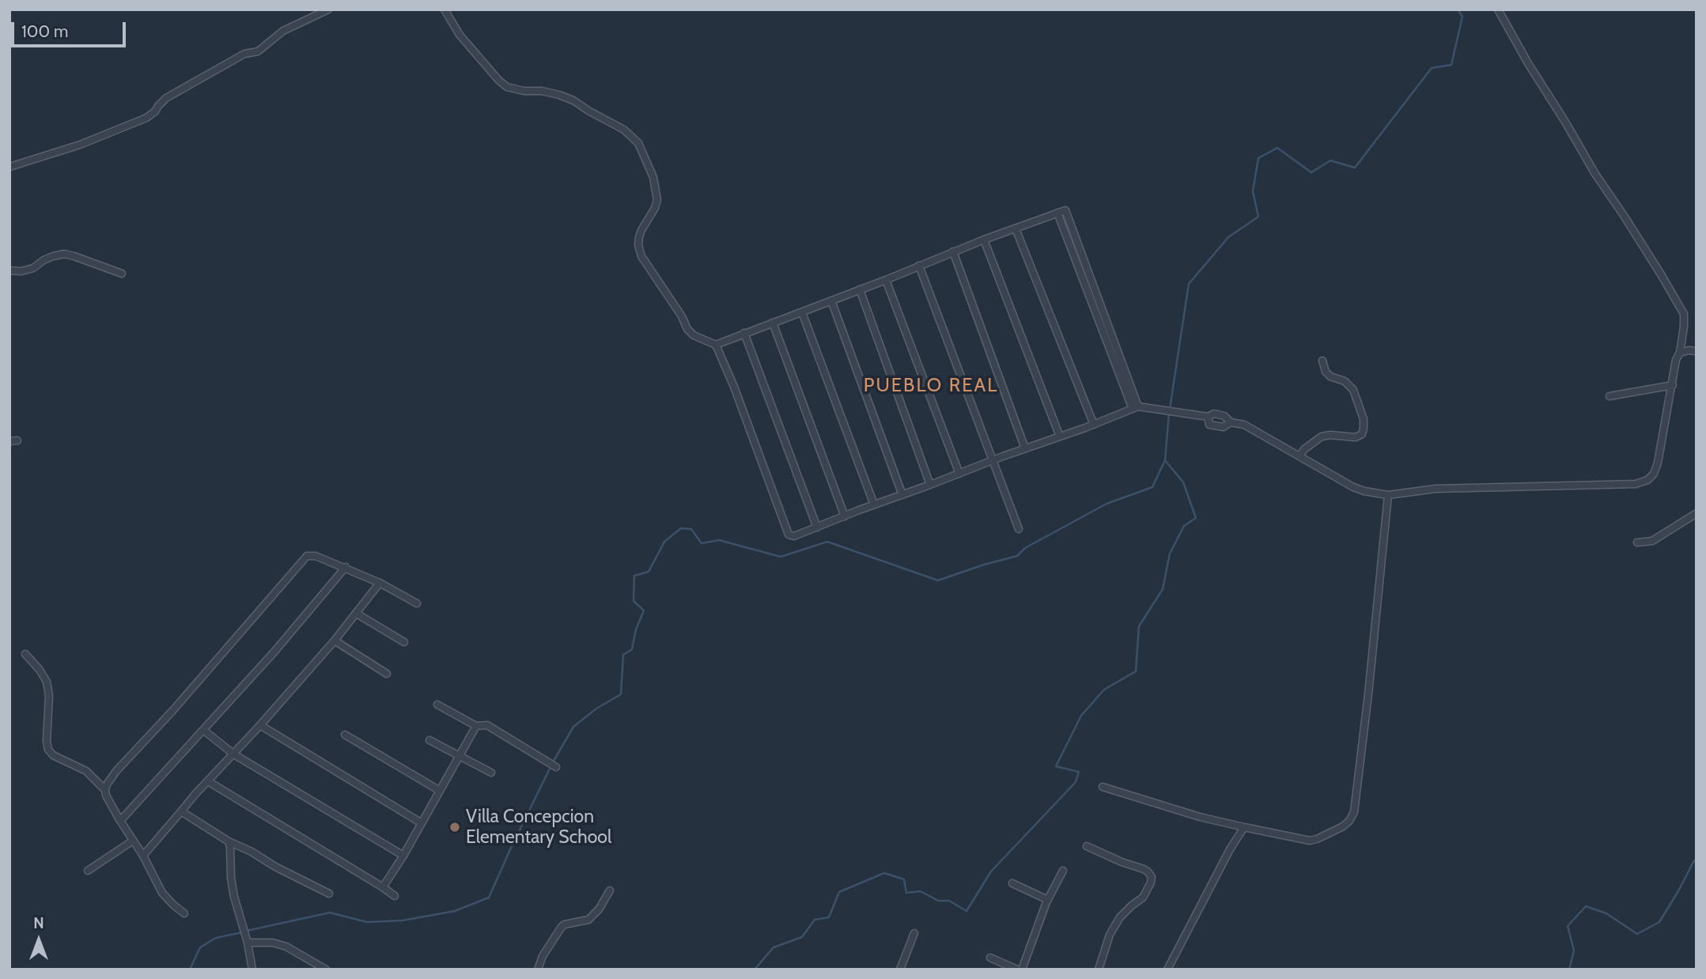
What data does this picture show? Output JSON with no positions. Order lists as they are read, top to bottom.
{
  "districts": ["PUEBLO REAL"],
  "places": ["Villa Concepcion Elementary School"],
  "scale_bar": "100 m",
  "north": "top"
}
